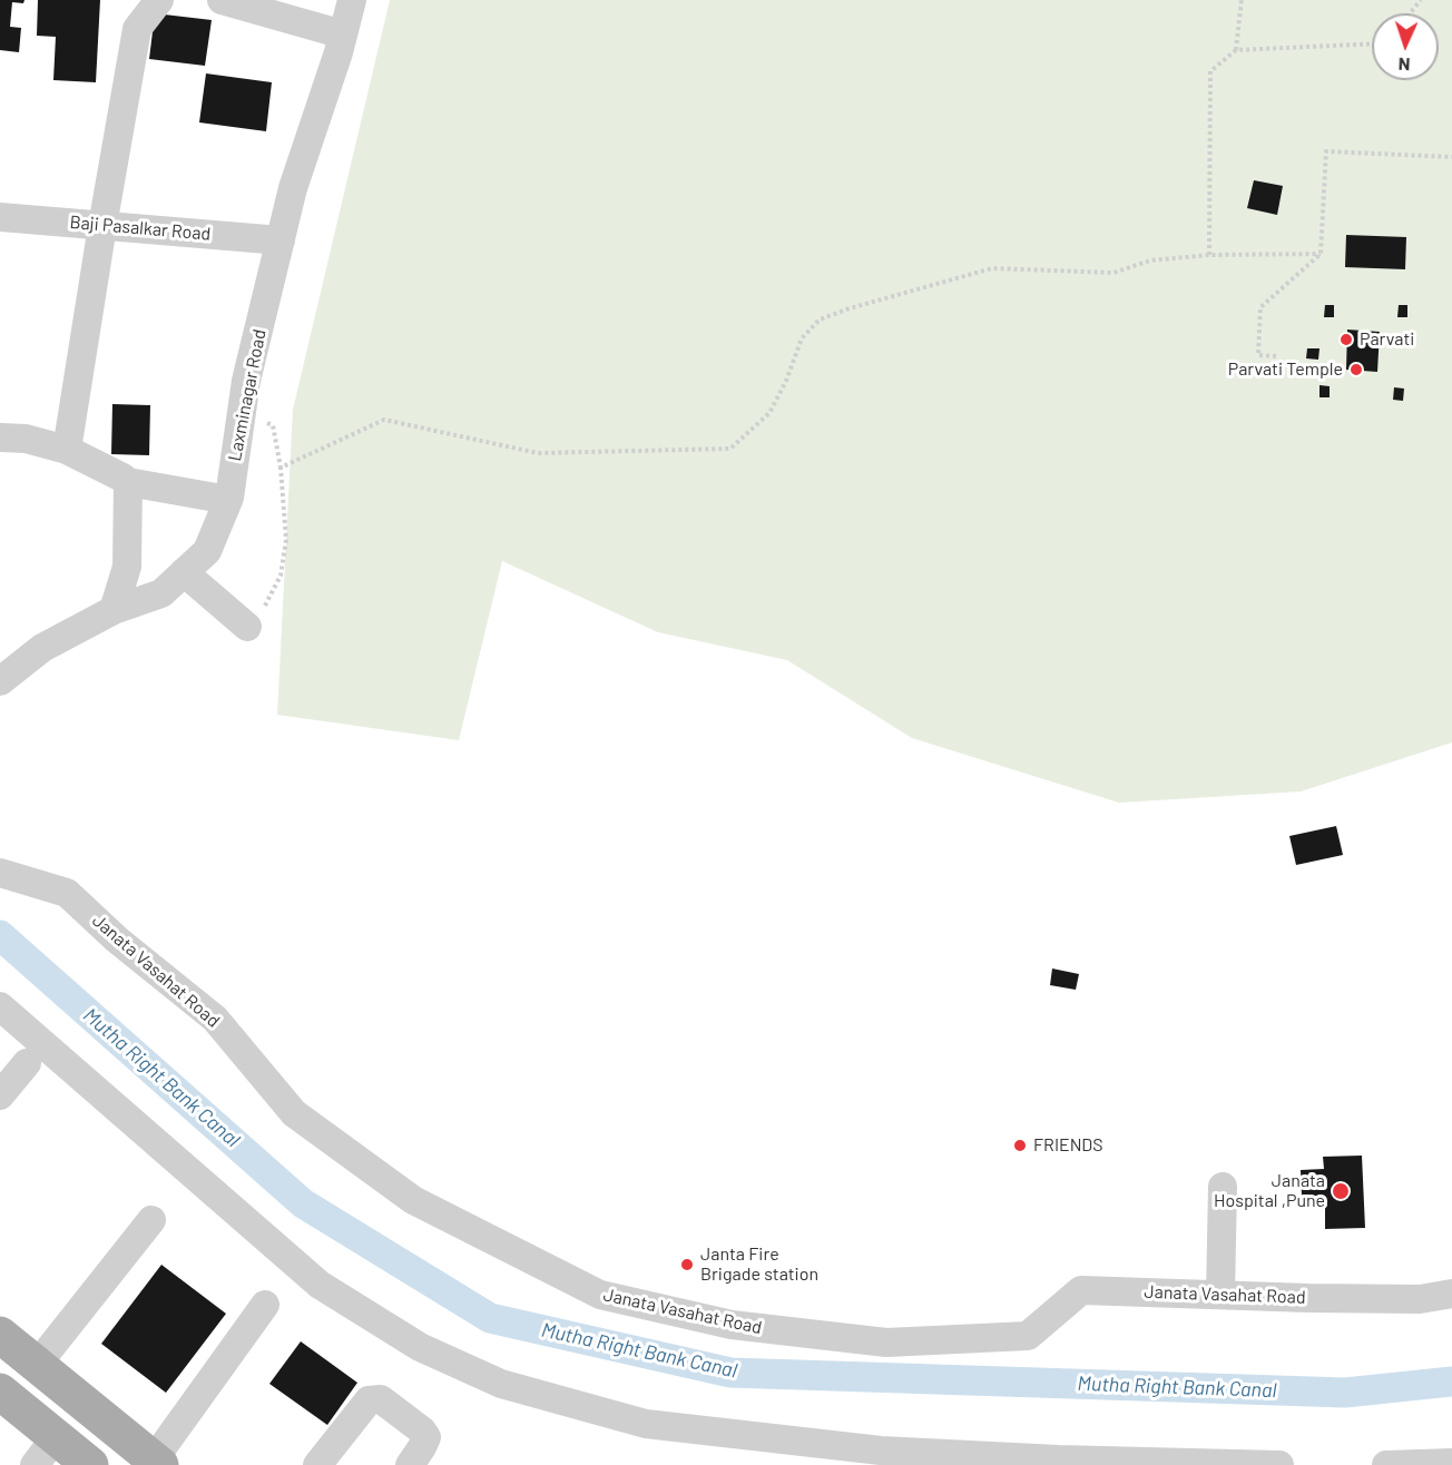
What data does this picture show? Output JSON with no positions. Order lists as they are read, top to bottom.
{
  "streets": {
    "street": ["Baji Pasalkar Road", "Laxminagar Road", "Janata Vasahat Road"]
  },
  "crossings": [
    ["Baji Pasalkar Road", "Laxminagar Road"]
  ],
  "water": ["Mutha Right Bank Canal"],
  "places": [
    "Parvati",
    "Parvati Temple",
    "FRIENDS",
    "Janata Hospital ,Pune",
    "Janta Fire Brigade station"
  ],
  "north": "bottom"
}
